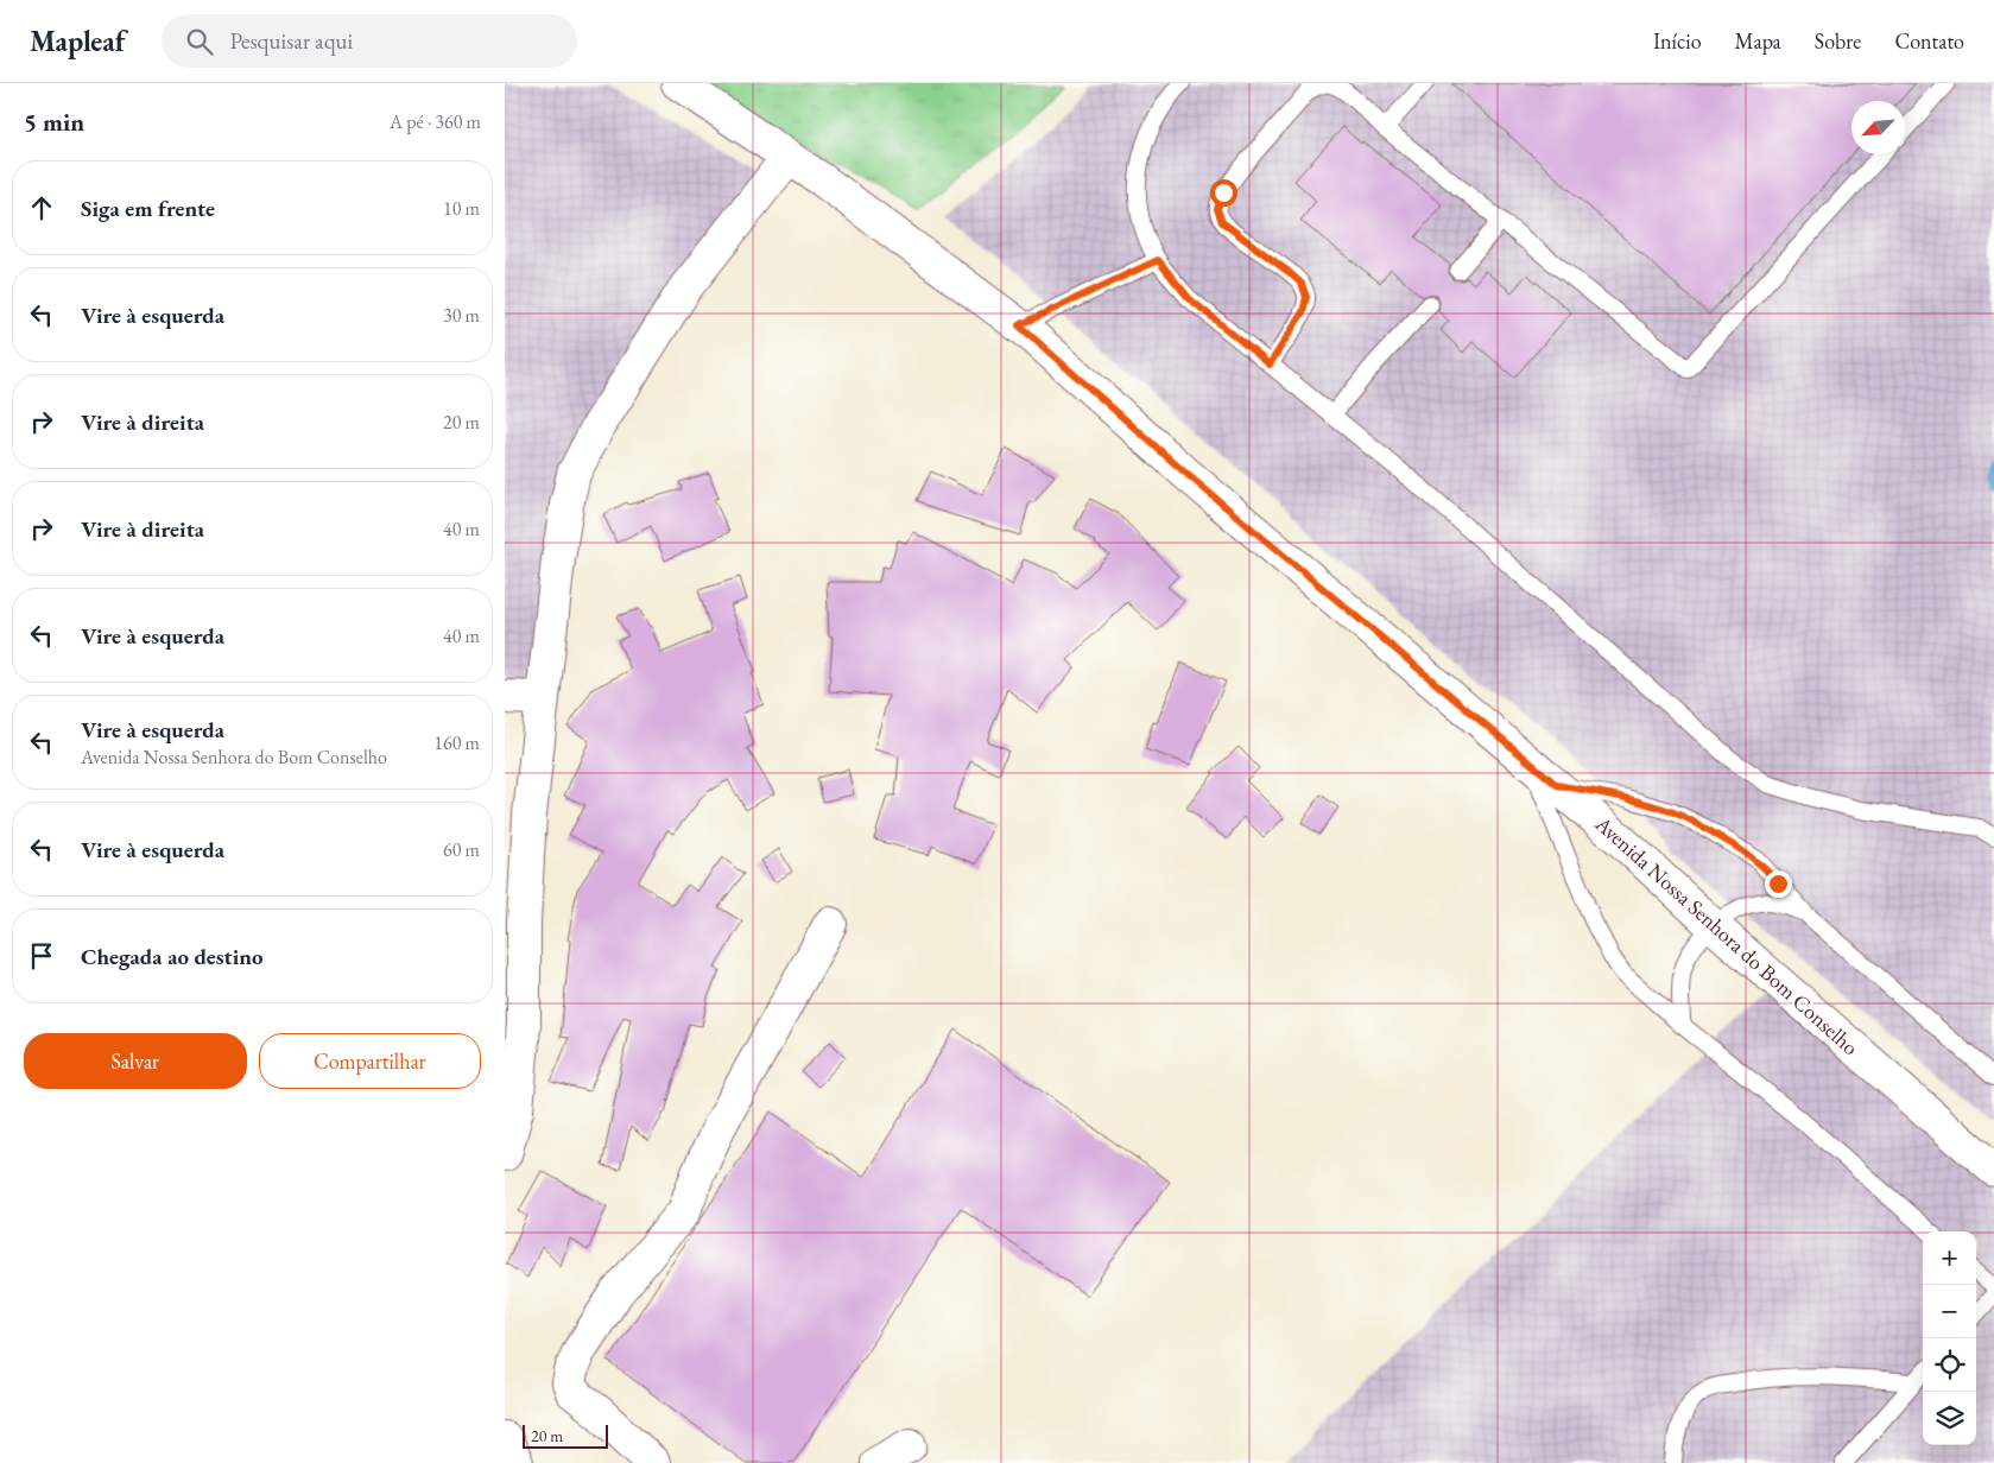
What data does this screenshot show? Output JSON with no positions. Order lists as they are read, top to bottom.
{
  "streets": {
    "street": ["Avenida Nossa Senhora do Bom Conselho"]
  },
  "scale_bar": "20 m",
  "north": "bottom left",
  "page": {
    "header": "Mapleaf",
    "search": "Pesquisar aqui",
    "nav": [
      "Início",
      "Mapa",
      "Sobre",
      "Contato"
    ],
    "heading": ["5 min", "A pé · 360 m"],
    "list": [
      ["Siga em frente", "10 m"],
      ["Vire à esquerda", "30 m"],
      ["Vire à direita", "20 m"],
      ["Vire à direita", "40 m"],
      ["Vire à esquerda", "40 m"],
      ["Vire à esquerda", "Avenida Nossa Senhora do Bom Conselho", "160 m"],
      ["Vire à esquerda", "60 m"],
      "Chegada ao destino"
    ],
    "buttons": ["Salvar", "Compartilhar"],
    "map_buttons": ["+", "−"],
    "scale": "20 m"
  }
}
